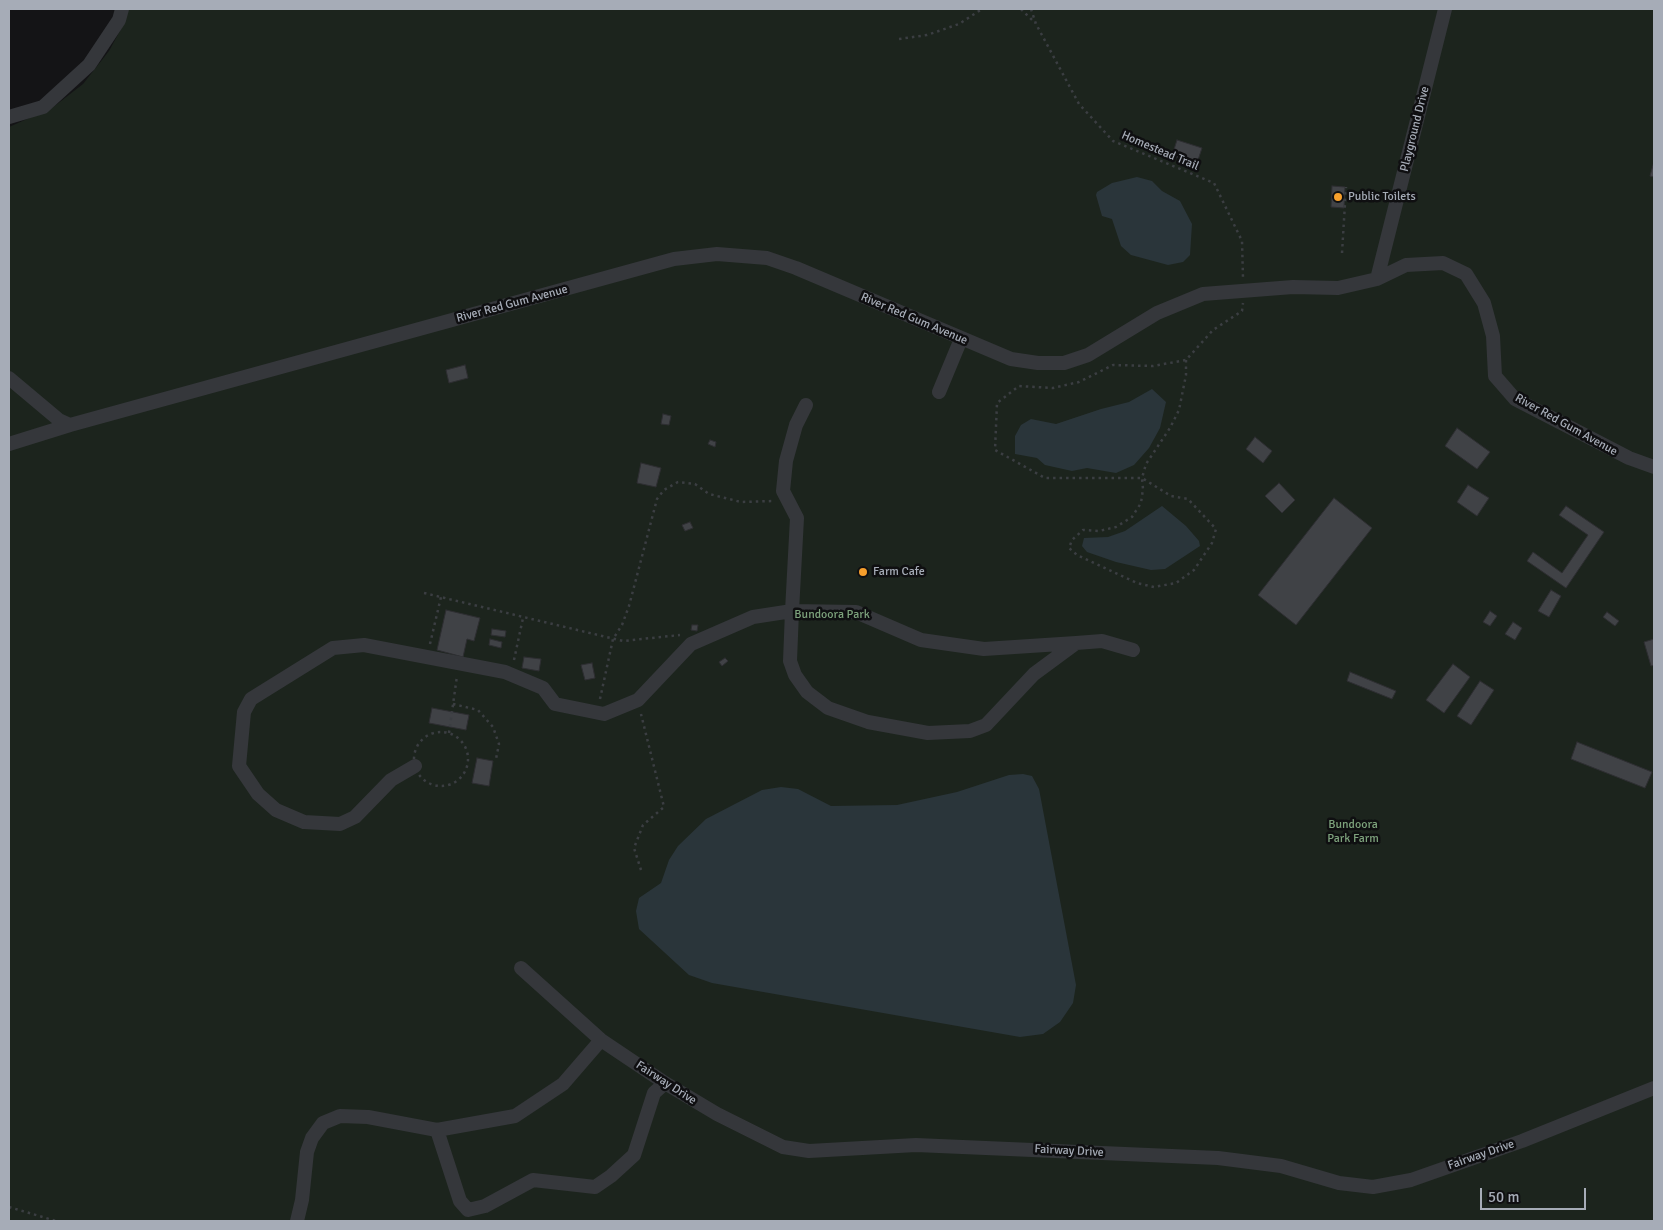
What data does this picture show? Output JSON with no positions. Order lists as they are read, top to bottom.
{
  "streets": {
    "street": ["Playground Drive", "River Red Gum Avenue", "Fairway Drive"],
    "path": ["Homestead Trail"]
  },
  "crossings": [
    ["Playground Drive", "River Red Gum Avenue"],
    ["Homestead Trail", "River Red Gum Avenue"]
  ],
  "parks": ["Bundoora Park", "Bundoora Park Farm"],
  "places": ["Public Toilets", "Farm Cafe"],
  "scale_bar": "50 m"
}
